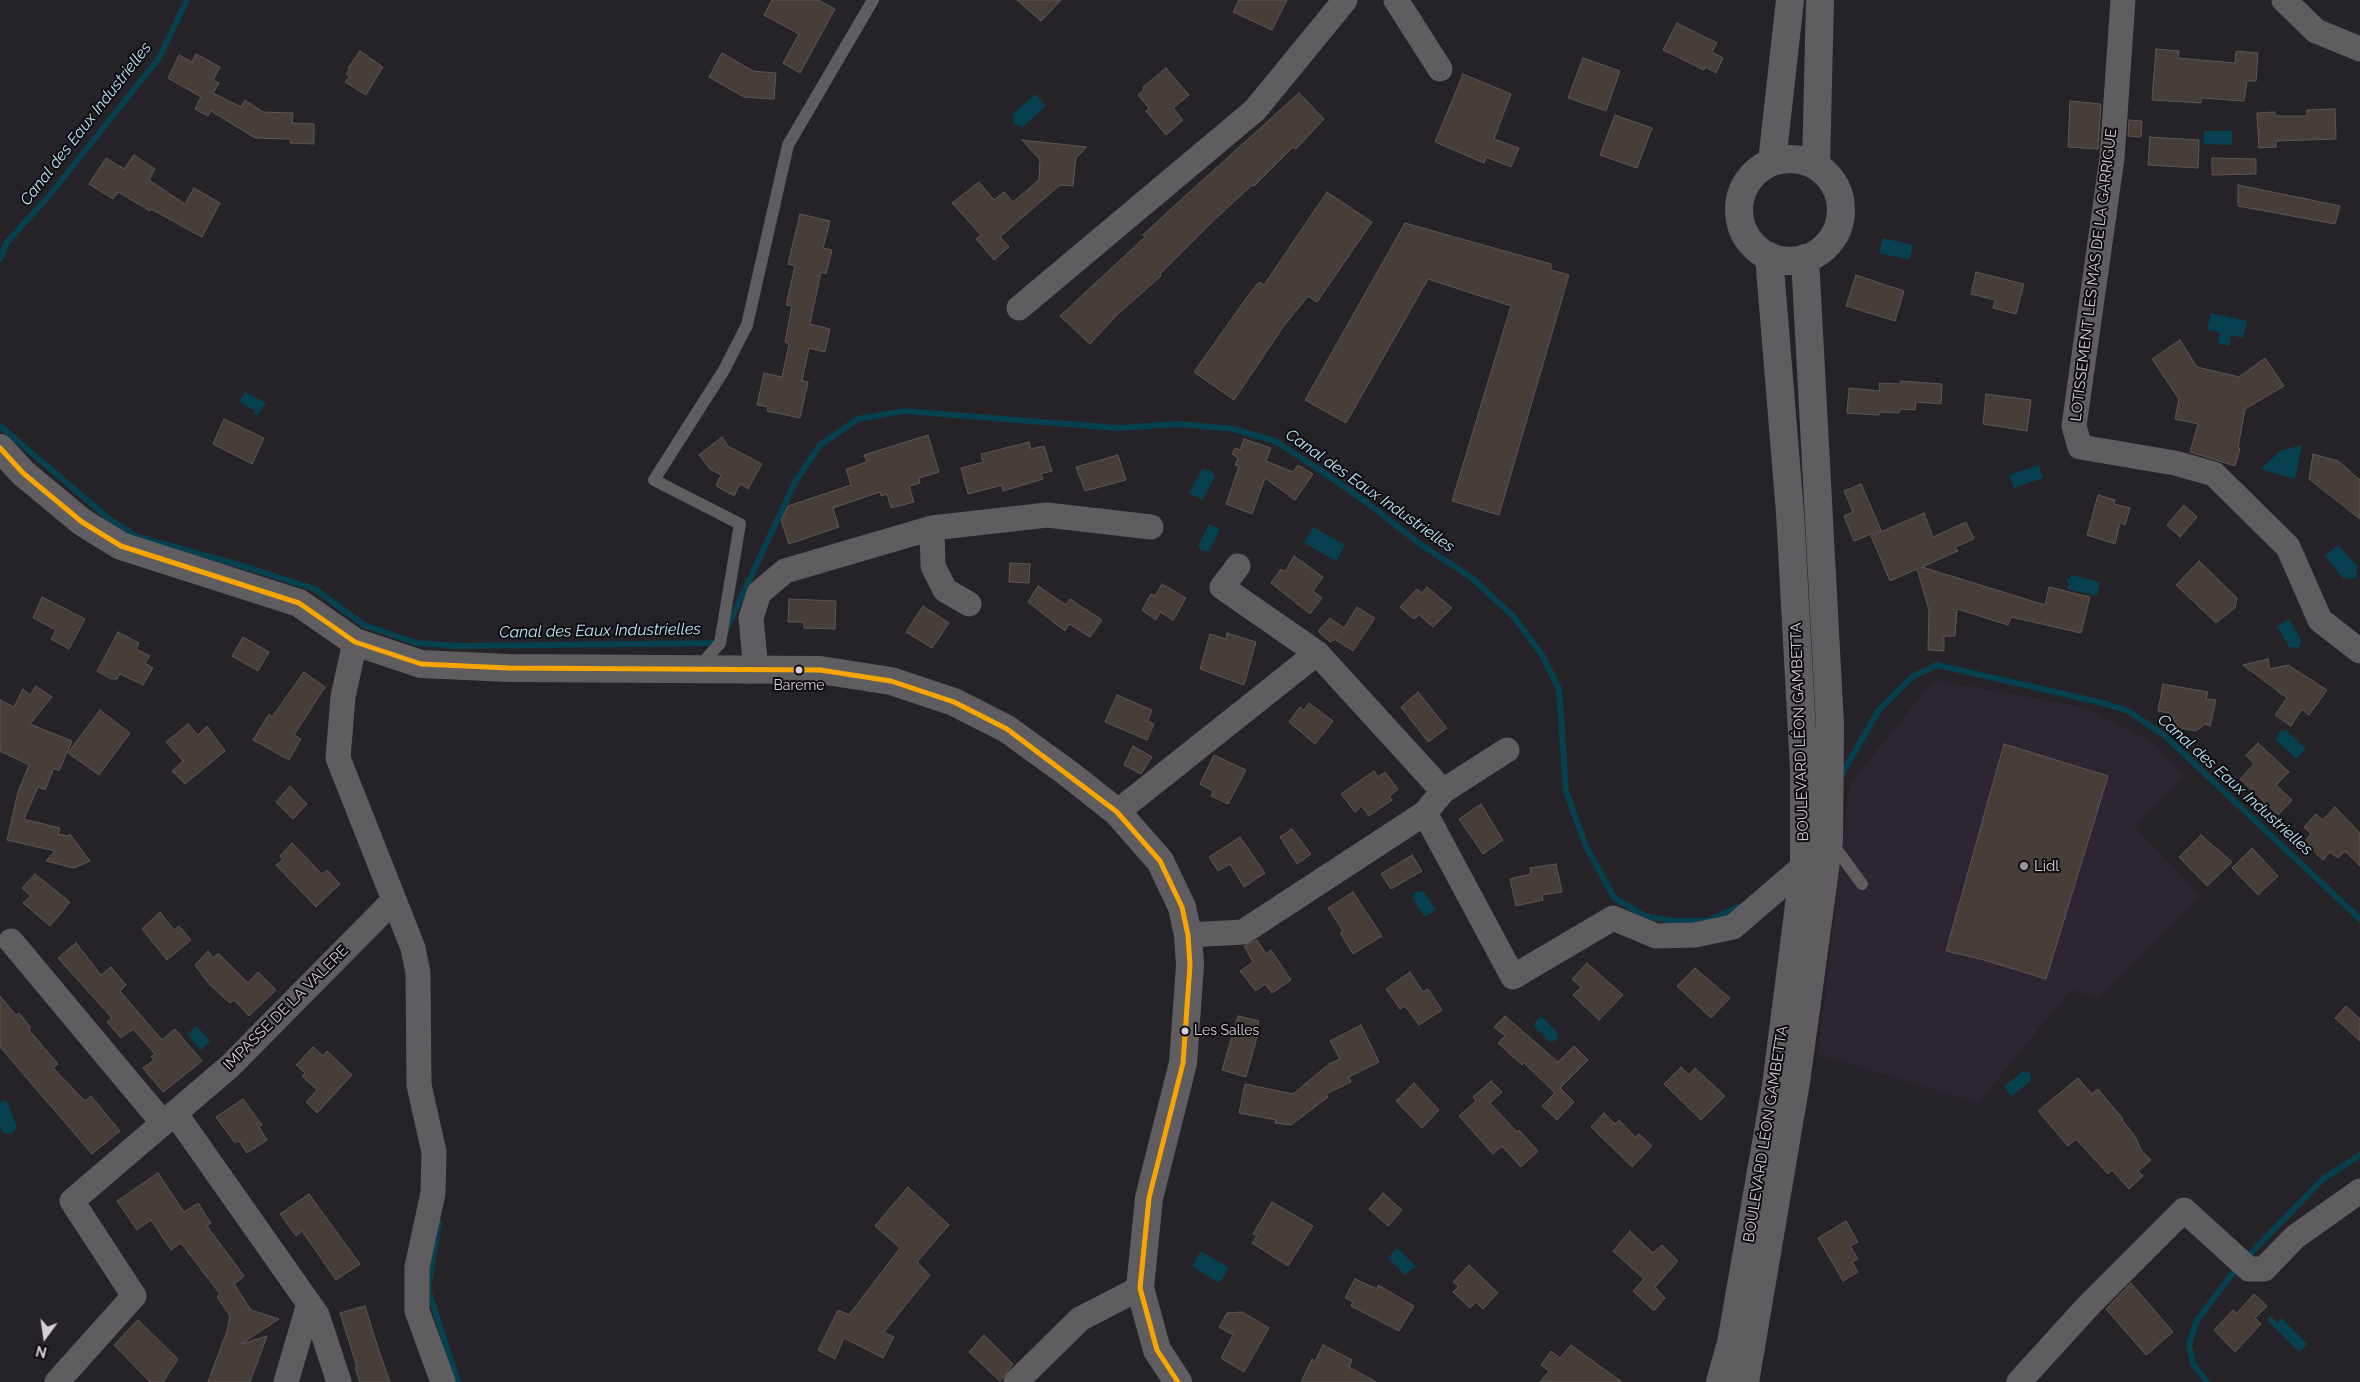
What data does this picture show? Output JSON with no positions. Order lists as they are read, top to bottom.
{
  "streets": {
    "main road": ["BOULEVARD LÉON GAMBETTA"],
    "street": ["LOTISSEMENT LES MAS DE LA GARRIGUE", "IMPASSE DE LA VALERE"]
  },
  "water": ["Canal des Eaux Industrielles"],
  "places": ["Bareme", "Lidl", "Les Salles"],
  "north": "bottom"
}
